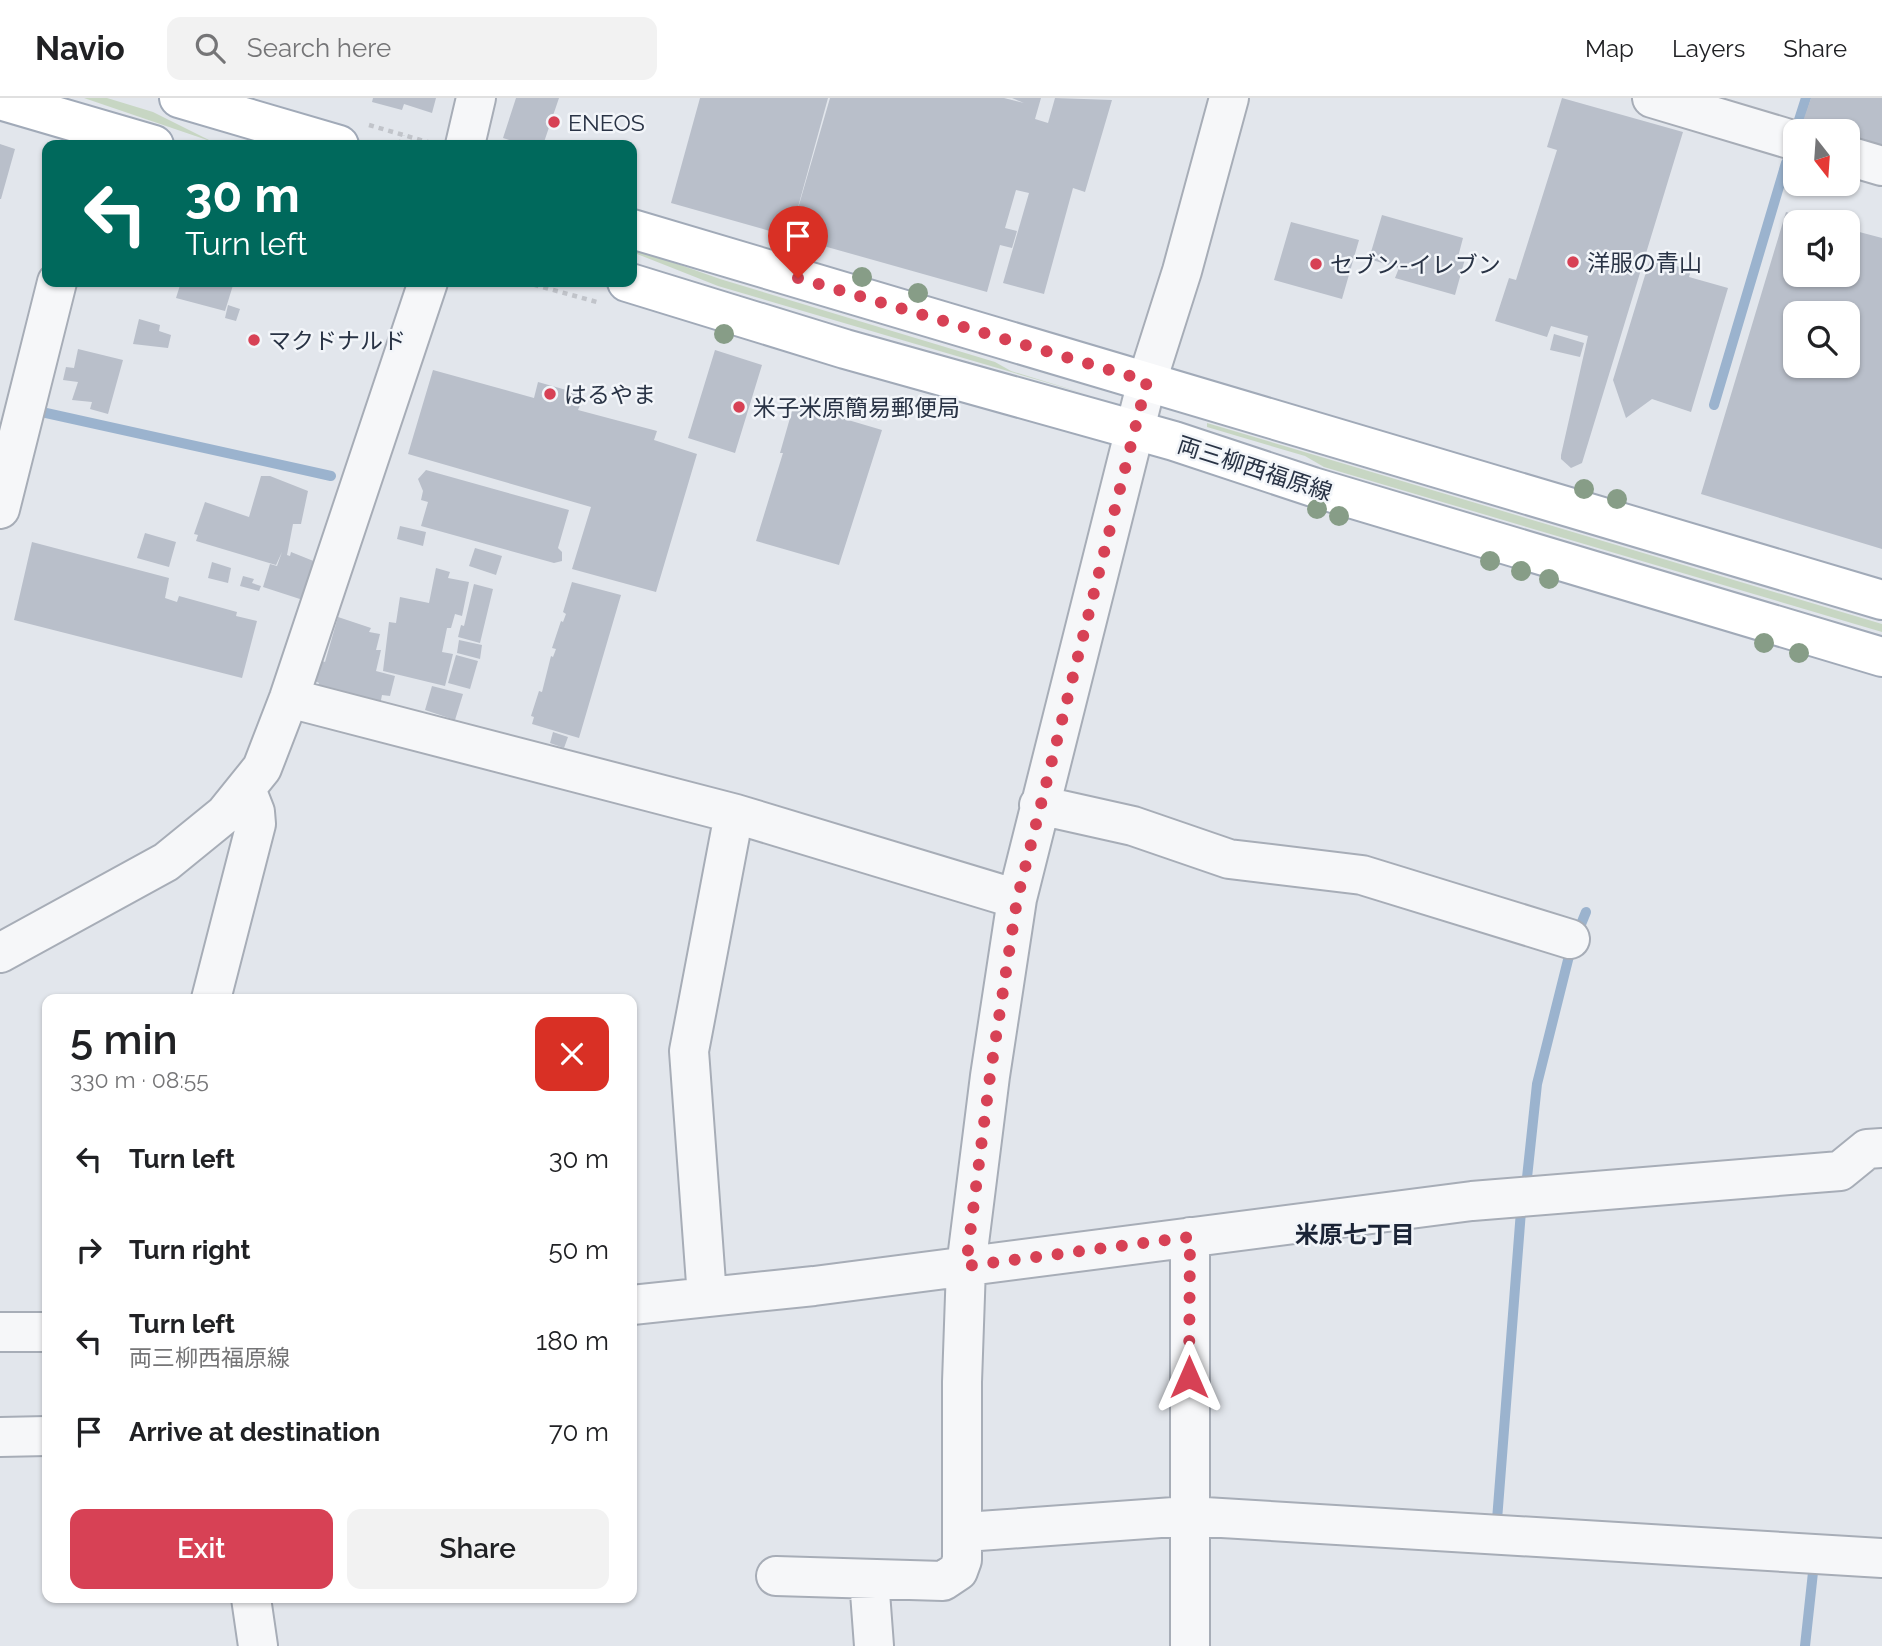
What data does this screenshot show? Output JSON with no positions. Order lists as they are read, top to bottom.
{
  "streets": {
    "main road": ["両三柳西福原線"]
  },
  "districts": ["米原七丁目"],
  "places": [
    "ENEOS",
    "洋服の青山",
    "セブン-イレブン",
    "マクドナルド",
    "はるやま",
    "米子米原簡易郵便局"
  ],
  "north": "bottom",
  "page": {
    "header": "Navio",
    "search": "Search here",
    "nav": ["Map", "Layers", "Share"],
    "turn": ["30 m", "Turn left"],
    "heading": ["5 min", "330 m · 08:55"],
    "list": [
      {
        "name": "Turn left",
        "value": "30 m"
      },
      {
        "name": "Turn right",
        "value": "50 m"
      },
      {
        "name": "Turn left",
        "note": "両三柳西福原線",
        "value": "180 m"
      },
      {
        "name": "Arrive at destination",
        "value": "70 m"
      }
    ],
    "buttons": ["Exit", "Share"]
  }
}
